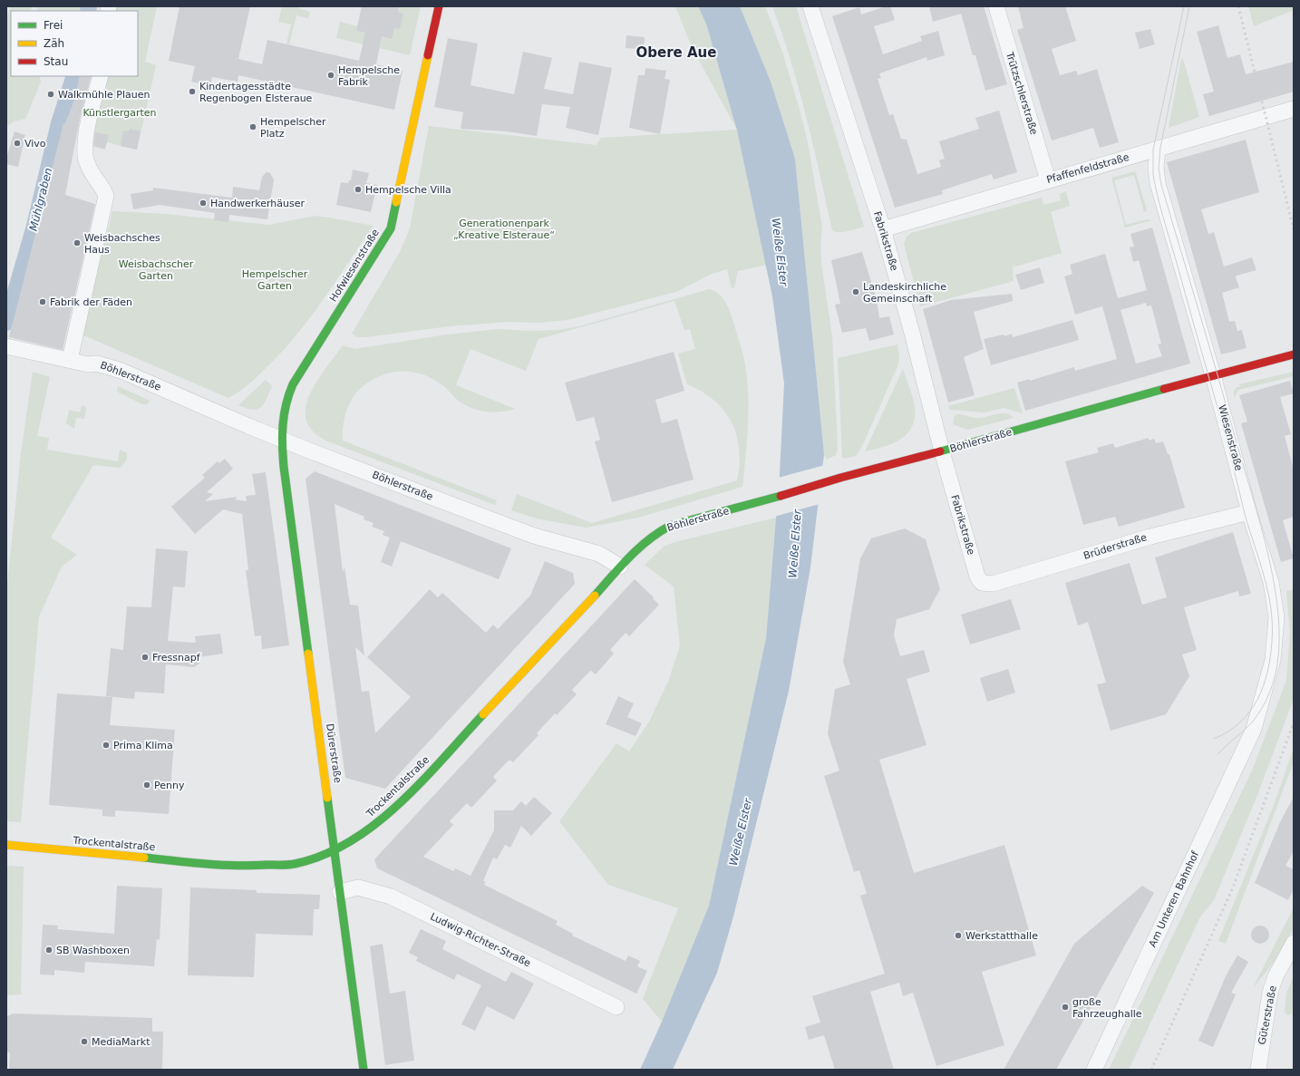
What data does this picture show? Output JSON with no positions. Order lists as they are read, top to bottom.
{
  "streets": {
    "main road": [
      "Hofwiesenstraße",
      "Böhlerstraße",
      "Dürerstraße",
      "Trockentalstraße"
    ],
    "street": [
      "Trützschlerstraße",
      "Pfaffenfeldstraße",
      "Fabrikstraße",
      "Wiesenstraße",
      "Brüderstraße",
      "Am Unteren Bahnhof",
      "Ludwig-Richter-Straße",
      "Güterstraße"
    ]
  },
  "crossings": [
    ["Trützschlerstraße", "Pfaffenfeldstraße"],
    ["Pfaffenfeldstraße", "Fabrikstraße"],
    ["Pfaffenfeldstraße", "Wiesenstraße"],
    ["Fabrikstraße", "Böhlerstraße"],
    ["Fabrikstraße", "Brüderstraße"],
    ["Hofwiesenstraße", "Böhlerstraße"],
    ["Hofwiesenstraße", "Dürerstraße"],
    ["Böhlerstraße", "Wiesenstraße"],
    ["Böhlerstraße", "Dürerstraße"],
    ["Böhlerstraße", "Trockentalstraße"],
    ["Wiesenstraße", "Brüderstraße"],
    ["Wiesenstraße", "Am Unteren Bahnhof"],
    ["Dürerstraße", "Trockentalstraße"],
    ["Dürerstraße", "Ludwig-Richter-Straße"]
  ],
  "districts": ["Obere Aue"],
  "water": ["Mühlgraben", "Weiße Elster"],
  "parks": [
    "Künstlergarten",
    "Generationenpark „Kreative Elsteraue“",
    "Weisbachscher Garten",
    "Hempelscher Garten"
  ],
  "places": [
    "Hempelsche Fabrik",
    "Kindertagesstädte Regenbogen Elsteraue",
    "Walkmühle Plauen",
    "Hempelscher Platz",
    "Vivo",
    "Hempelsche Villa",
    "Handwerkerhäuser",
    "Weisbachsches Haus",
    "Landeskirchliche Gemeinschaft",
    "Fabrik der Fäden",
    "Fressnapf",
    "Prima Klima",
    "Penny",
    "Werkstatthalle",
    "SB Washboxen",
    "große Fahrzeughalle",
    "MediaMarkt"
  ],
  "legend": ["Frei", "Zäh", "Stau"]
}
